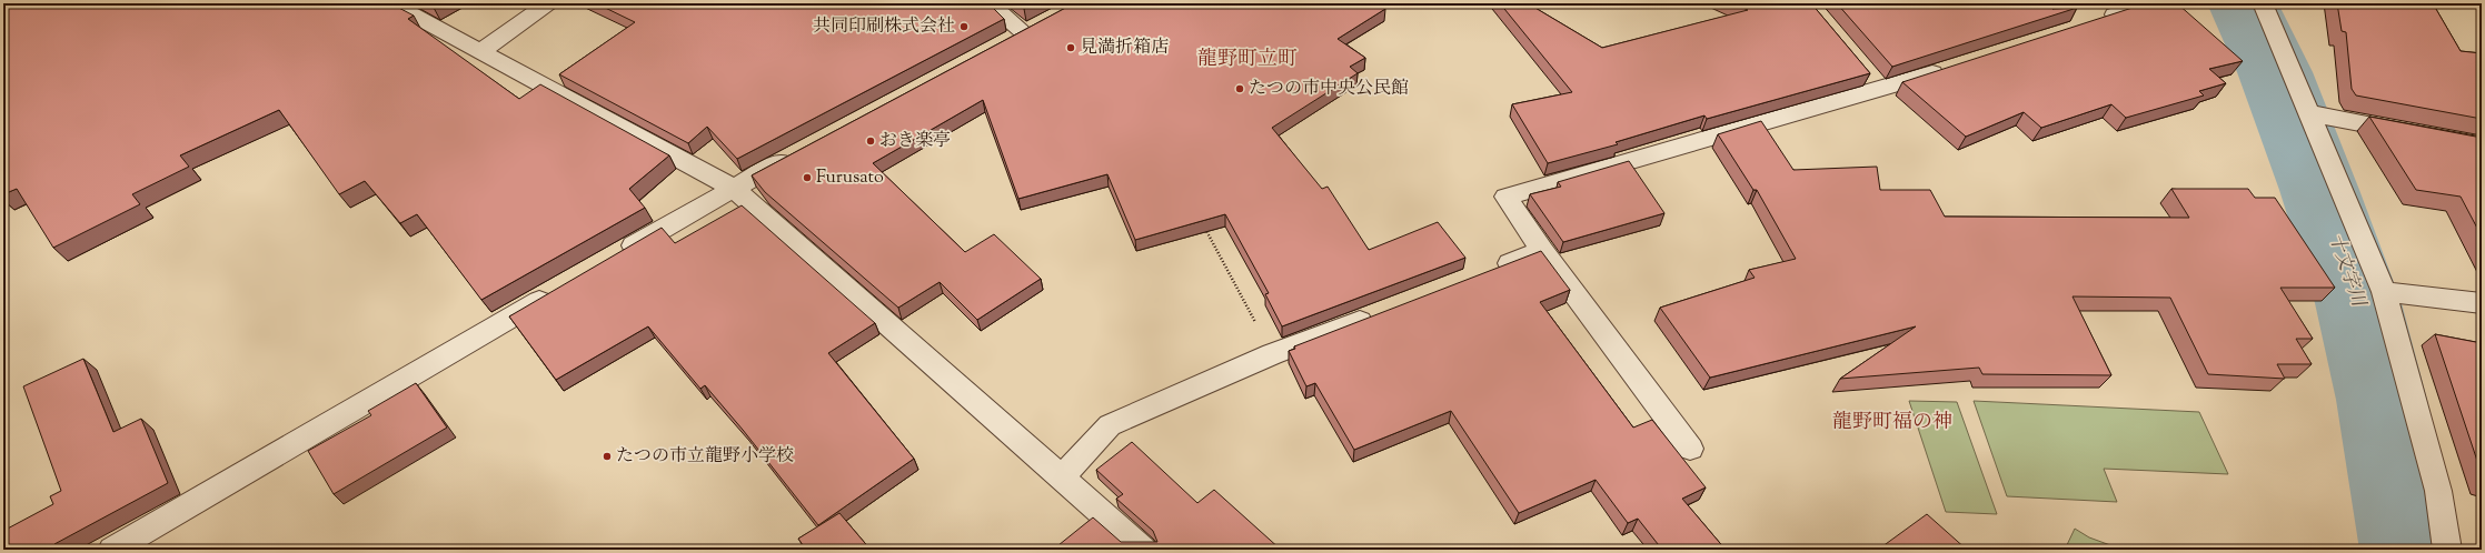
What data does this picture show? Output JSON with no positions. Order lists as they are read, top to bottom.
{
  "districts": ["龍野町立町", "龍野町福の神"],
  "water": ["十文字川"],
  "places": [
    "共同印刷株式会社",
    "見満折箱店",
    "たつの市中央公民館",
    "おき楽亭",
    "Furusato",
    "たつの市立龍野小学校"
  ]
}
